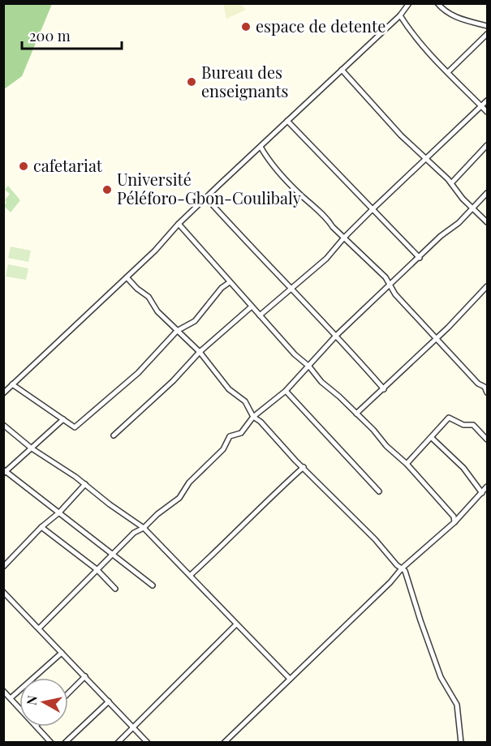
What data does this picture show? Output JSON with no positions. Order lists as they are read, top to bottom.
{
  "places": [
    "espace de detente",
    "Bureau des enseignants",
    "cafetariat",
    "Université Péléforo-Gbon-Coulibaly"
  ],
  "scale_bar": "200 m",
  "north": "left"
}
